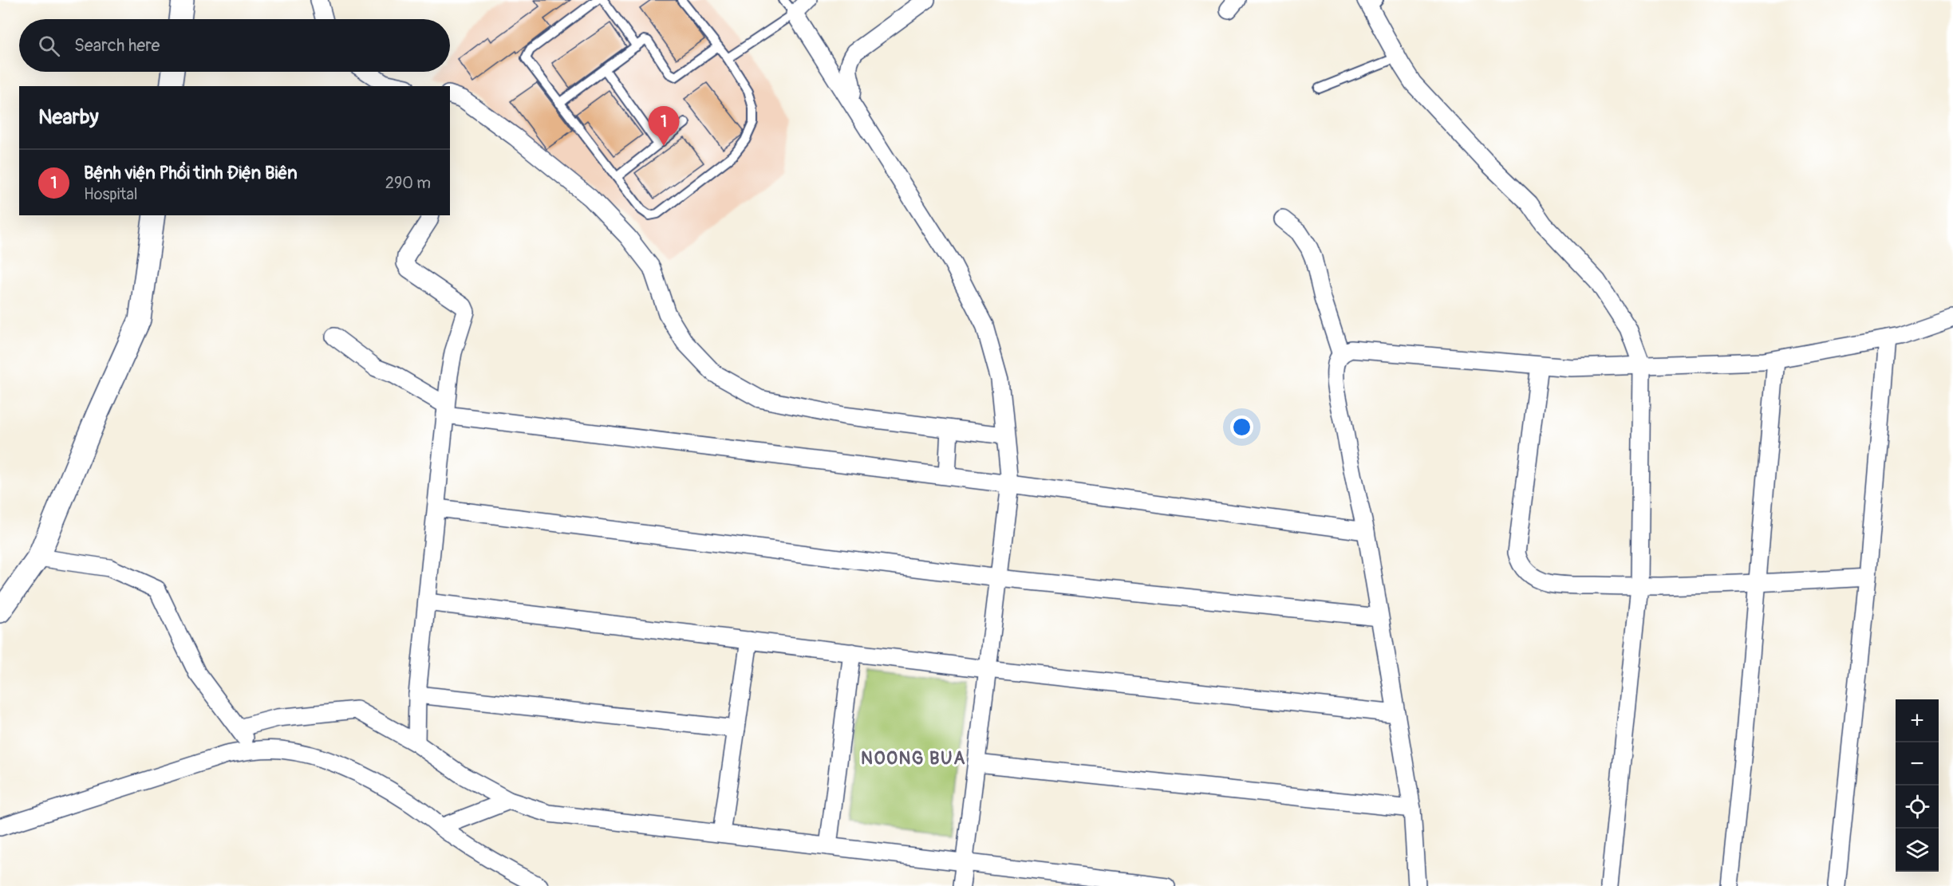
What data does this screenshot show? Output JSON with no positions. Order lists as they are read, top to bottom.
{
  "districts": ["NOONG BUA"],
  "page": {
    "search": "Search here",
    "heading": "Nearby",
    "pins": "1",
    "list": [
      {
        "mark": "1",
        "name": "Bệnh viện Phổi tỉnh Điện Biên",
        "note": "Hospital",
        "value": "290 m"
      }
    ],
    "map_buttons": ["+", "−"]
  }
}
